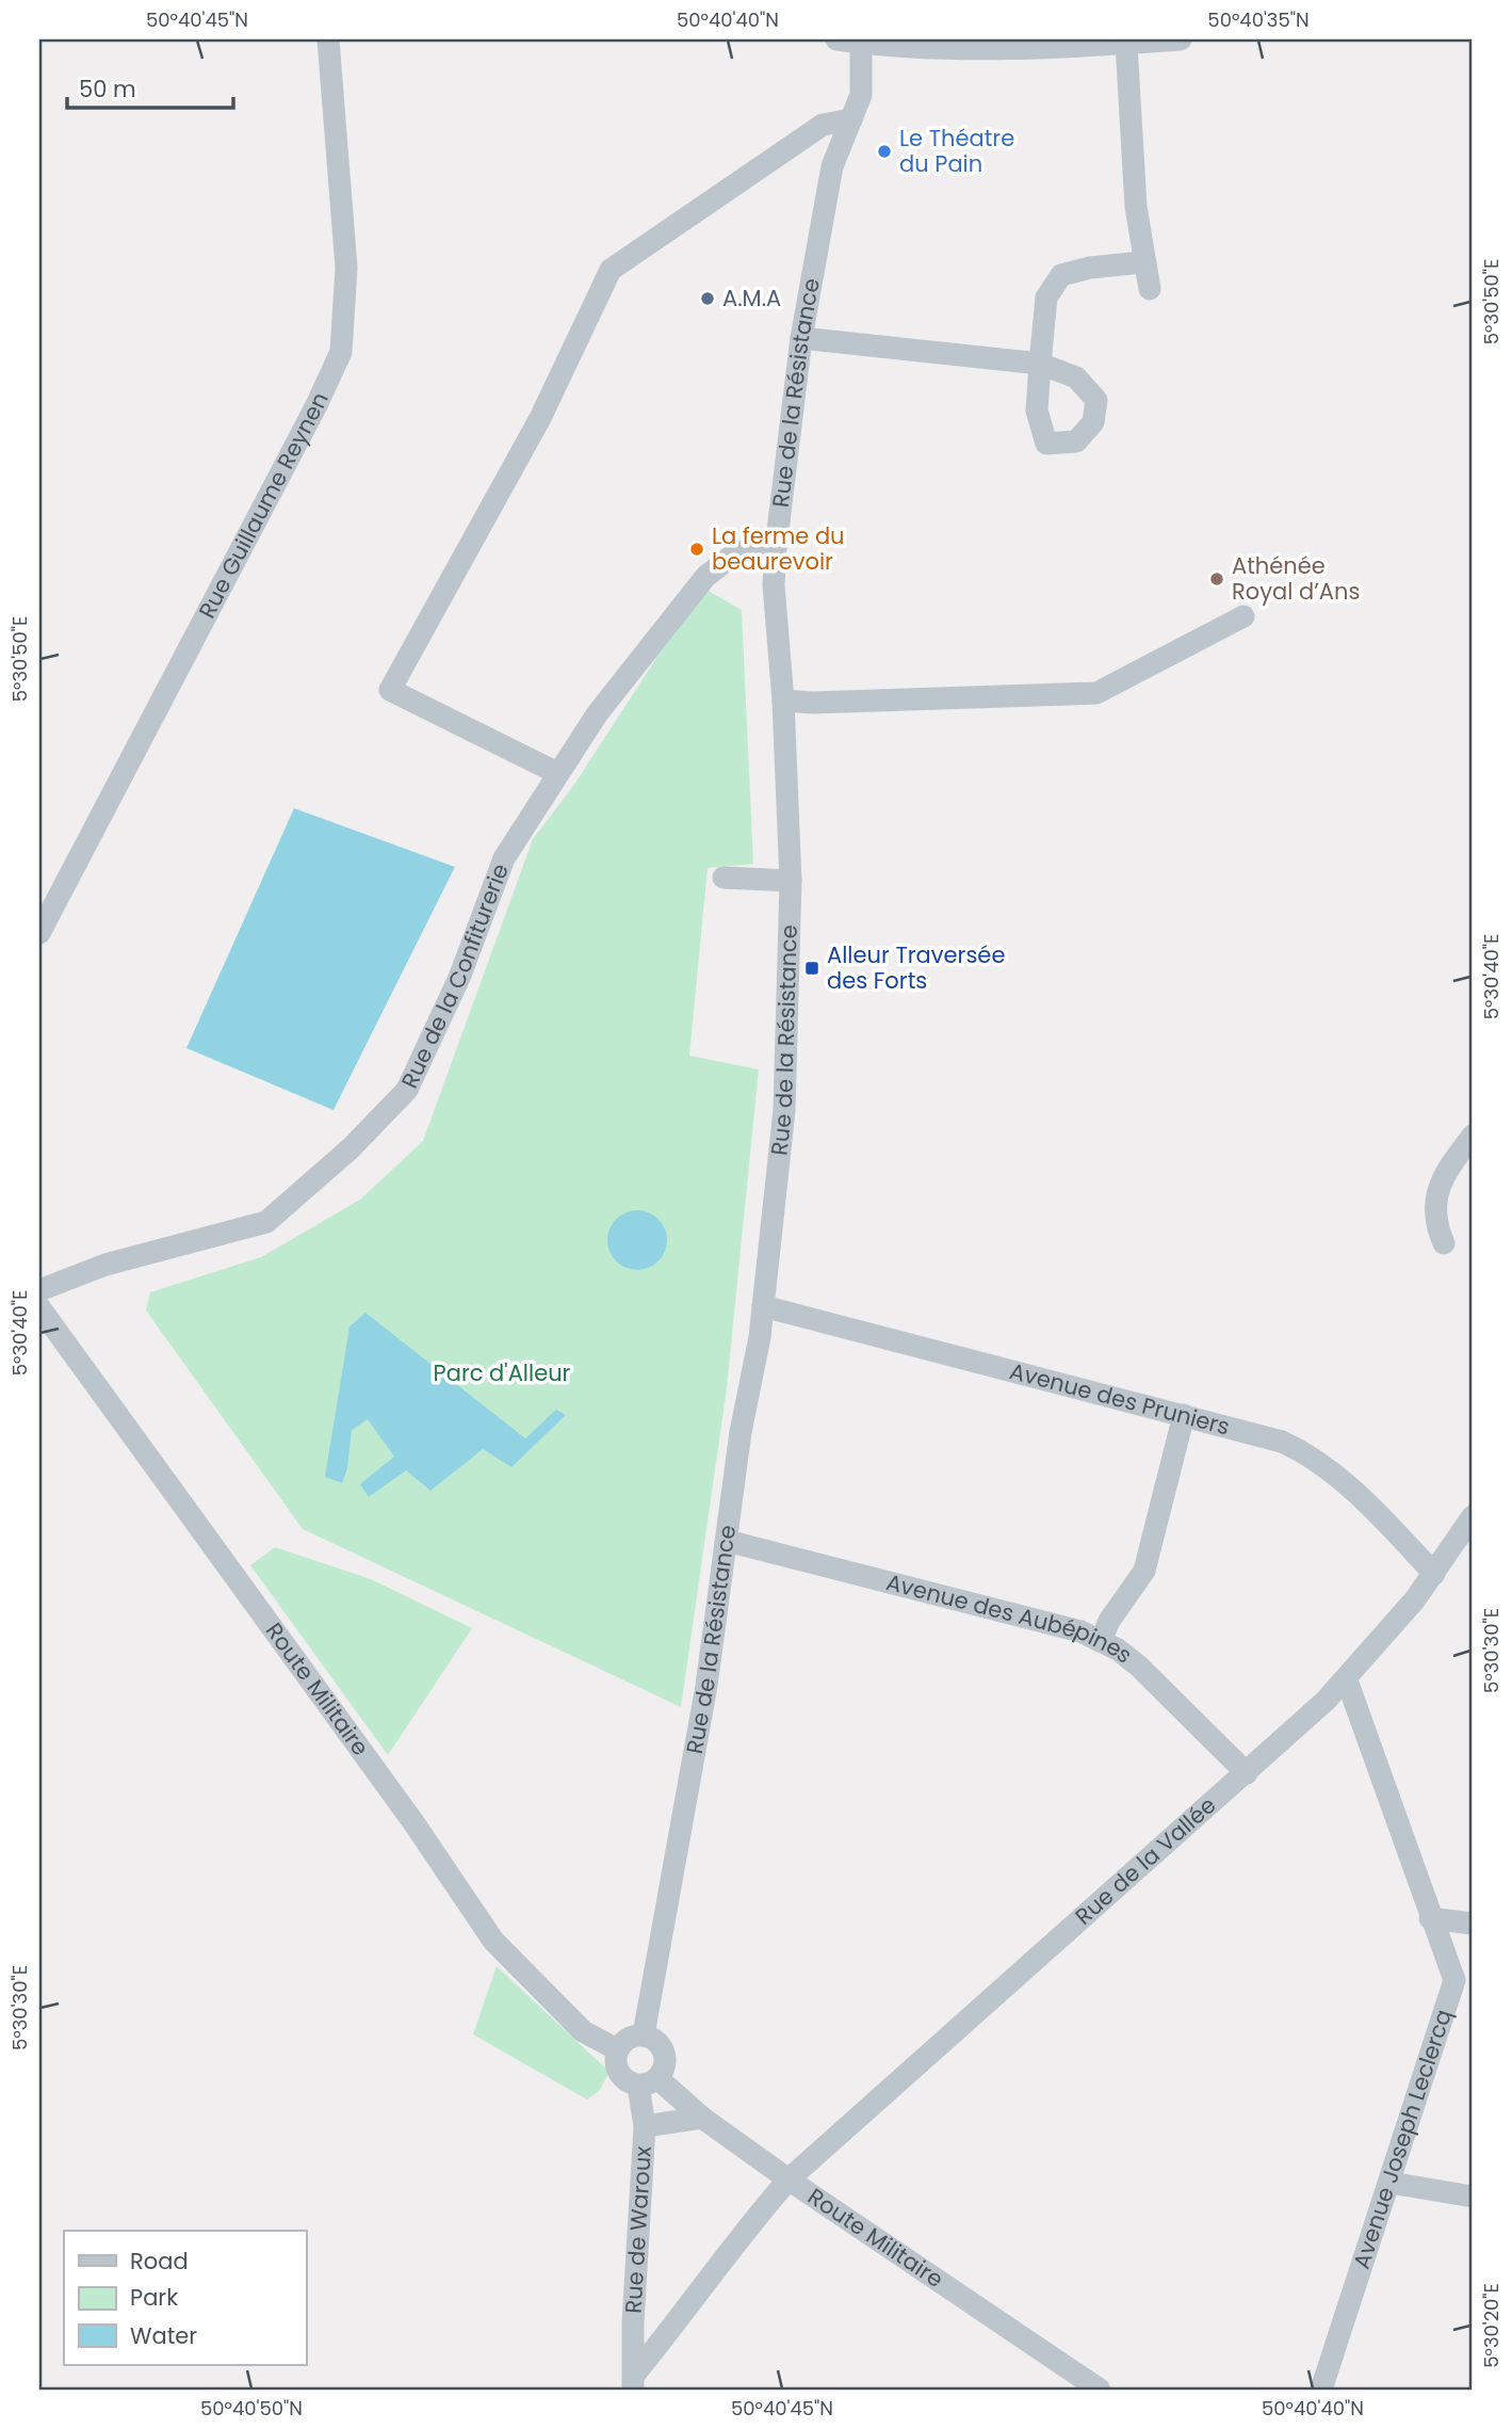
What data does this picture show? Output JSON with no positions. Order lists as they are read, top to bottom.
{
  "streets": {
    "street": [
      "Rue de la Résistance",
      "Rue Guillaume Reynen",
      "Rue de la Confiturerie",
      "Avenue des Pruniers",
      "Avenue des Aubépines",
      "Route Militaire",
      "Rue de la Vallée",
      "Avenue Joseph Leclercq",
      "Rue de Waroux"
    ]
  },
  "crossings": [
    ["Rue de la Résistance", "Rue de la Confiturerie"],
    ["Rue de la Résistance", "Avenue des Pruniers"],
    ["Rue de la Résistance", "Avenue des Aubépines"],
    ["Rue de la Résistance", "Route Militaire"],
    ["Rue de la Résistance", "Rue de Waroux"],
    ["Avenue des Pruniers", "Rue de la Vallée"],
    ["Avenue des Aubépines", "Rue de la Vallée"],
    ["Route Militaire", "Rue de la Vallée"],
    ["Route Militaire", "Rue de Waroux"],
    ["Rue de la Vallée", "Avenue Joseph Leclercq"],
    ["Rue de la Vallée", "Rue de Waroux"]
  ],
  "parks": ["Parc d'Alleur"],
  "places": {
    "other": [
      "Le Théatre du Pain",
      "A.M.A",
      "La ferme du beaurevoir",
      "Athénée Royal d’Ans"
    ],
    "transit": ["Alleur Traversée des Forts"]
  },
  "legend": ["Road", "Park", "Water"],
  "scale_bar": "50 m",
  "coordinates": [
    "50°40'45\"N",
    "50°40'40\"N",
    "50°40'35\"N",
    "5°30'50\"E",
    "5°30'40\"E",
    "5°30'30\"E",
    "5°30'20\"E",
    "50°40'50\"N"
  ]
}
